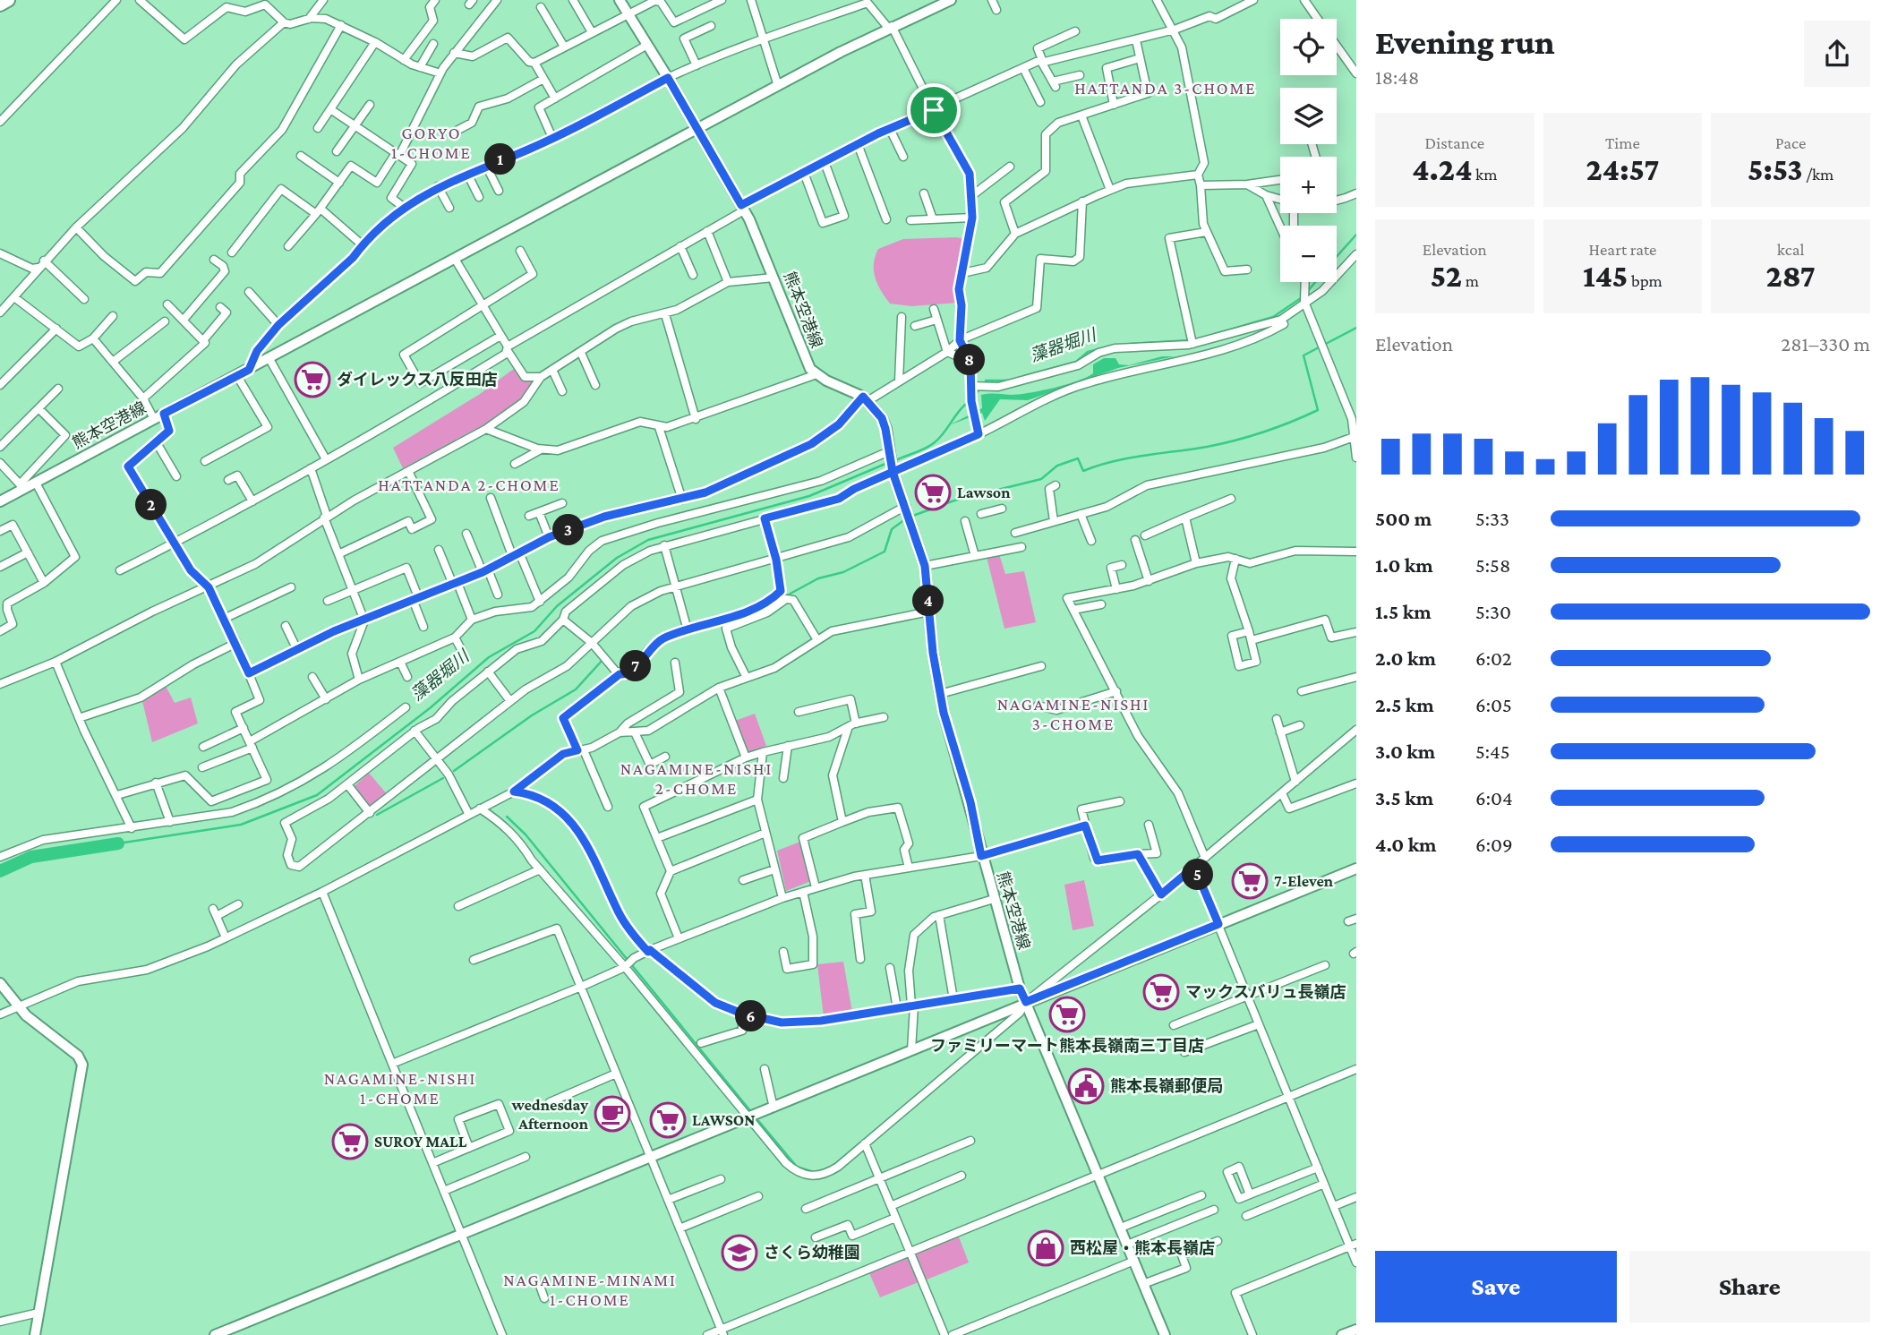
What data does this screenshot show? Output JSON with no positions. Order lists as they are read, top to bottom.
{
  "streets": {
    "main road": ["熊本空港線"]
  },
  "districts": [
    "HATTANDA 3-CHOME",
    "GORYO 1-CHOME",
    "HATTANDA 2-CHOME",
    "NAGAMINE-NISHI 3-CHOME",
    "NAGAMINE-NISHI 2-CHOME",
    "NAGAMINE-NISHI 1-CHOME",
    "NAGAMINE-MINAMI 1-CHOME"
  ],
  "water": ["藻器堀川"],
  "places": {
    "supermarket": [
      "ダイレックス八反田店",
      "Lawson",
      "7-Eleven",
      "マックスバリュ長嶺店",
      "ファミリーマート熊本長嶺南三丁目店",
      "LAWSON",
      "SUROY MALL"
    ],
    "public building": ["熊本長嶺郵便局"],
    "cafe": ["wednesday Afternoon"],
    "shop": ["西松屋・熊本長嶺店"],
    "school or university": ["さくら幼稚園"]
  },
  "page": {
    "heading": ["Evening run", "18:48"],
    "map_buttons": ["+", "−"],
    "stats": [
      ["Distance", "4.24 km"],
      ["Time", "24:57"],
      ["Pace", "5:53 /km"],
      ["Elevation", "52 m"],
      ["Heart rate", "145 bpm"],
      ["kcal", "287"]
    ],
    "pins": [
      "1",
      "8",
      "2",
      "3",
      "4",
      "7",
      "5",
      "6"
    ],
    "chart": ["Elevation", "281–330 m"],
    "list": [
      {
        "name": "500 m",
        "note": "5:33"
      },
      {
        "name": "1.0 km",
        "note": "5:58"
      },
      {
        "name": "1.5 km",
        "note": "5:30"
      },
      {
        "name": "2.0 km",
        "note": "6:02"
      },
      {
        "name": "2.5 km",
        "note": "6:05"
      },
      {
        "name": "3.0 km",
        "note": "5:45"
      },
      {
        "name": "3.5 km",
        "note": "6:04"
      },
      {
        "name": "4.0 km",
        "note": "6:09"
      }
    ],
    "buttons": ["Save", "Share"]
  }
}
